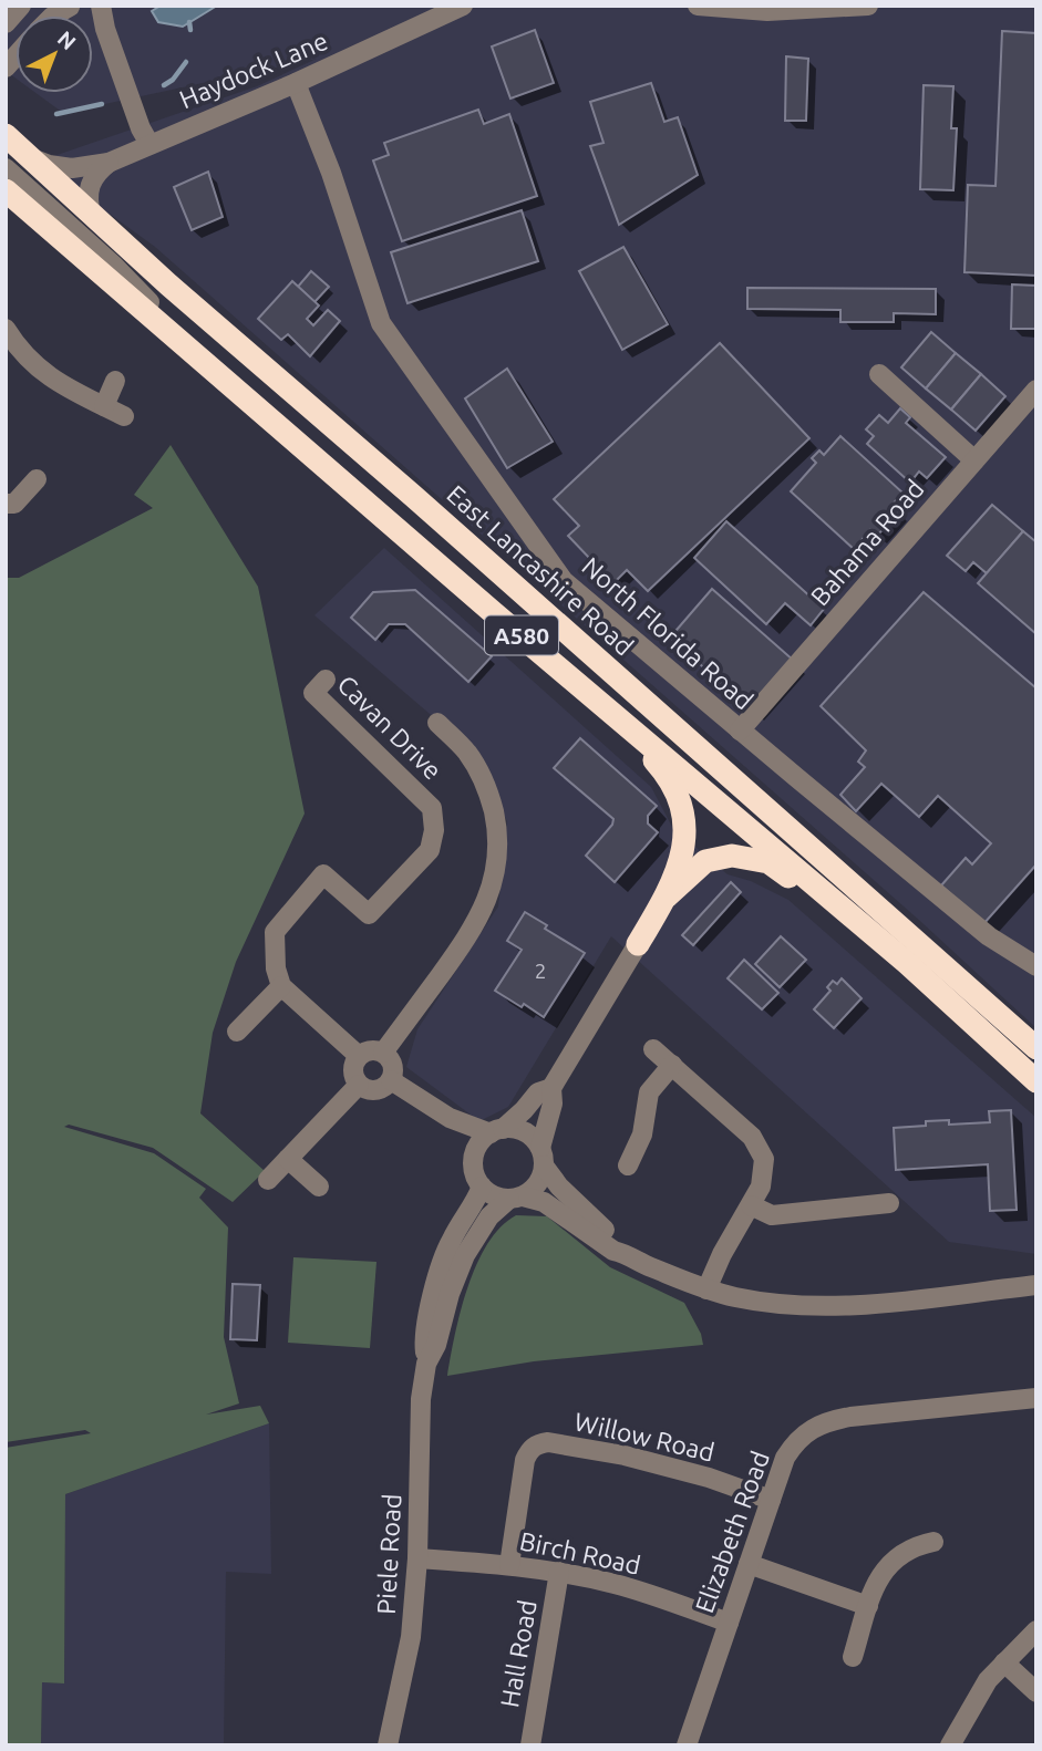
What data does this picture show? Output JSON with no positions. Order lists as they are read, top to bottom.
{
  "streets": {
    "highway": ["East Lancashire Road", "A580"],
    "street": [
      "Haydock Lane",
      "Bahama Road",
      "North Florida Road",
      "Cavan Drive",
      "Willow Road",
      "Elizabeth Road",
      "Birch Road",
      "Piele Road",
      "Hall Road"
    ]
  },
  "crossings": [
    ["Haydock Lane", "East Lancashire Road"],
    ["Haydock Lane", "North Florida Road"],
    ["Bahama Road", "North Florida Road"],
    ["Willow Road", "Elizabeth Road"],
    ["Willow Road", "Birch Road"],
    ["Elizabeth Road", "Birch Road"],
    ["Birch Road", "Piele Road"],
    ["Birch Road", "Hall Road"]
  ],
  "house_numbers": ["2"],
  "north": "top right"
}
